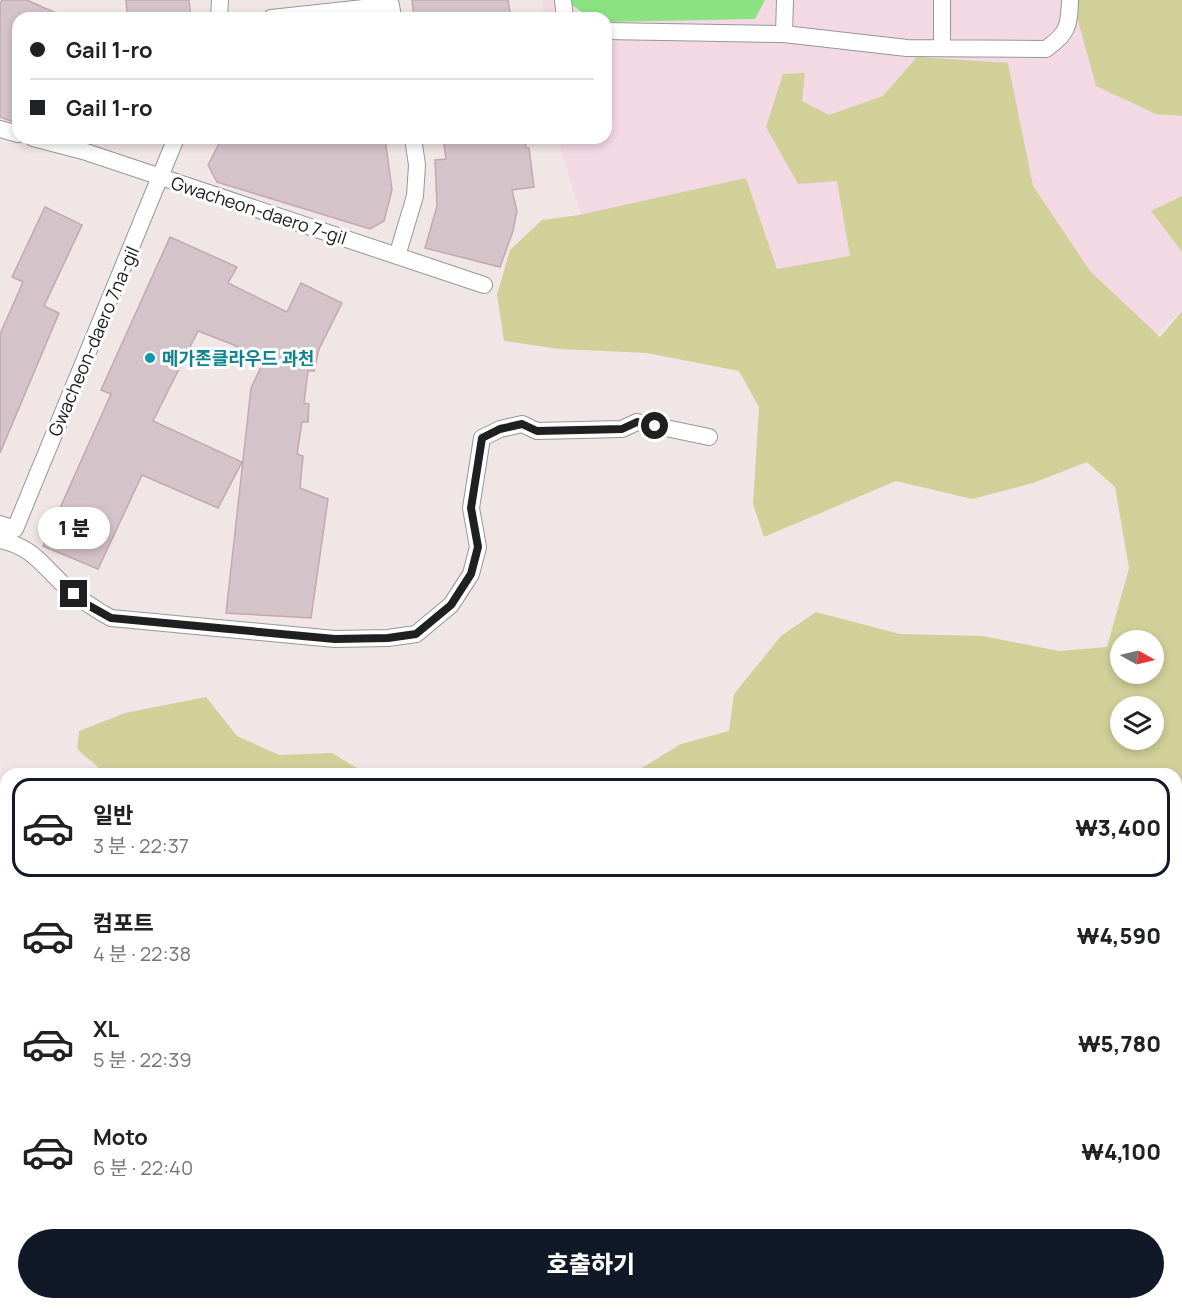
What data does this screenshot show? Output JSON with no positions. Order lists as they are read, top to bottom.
{
  "streets": {
    "street": ["Gwacheon-daero 7-gil", "Gwacheon-daero 7na-gil"]
  },
  "crossings": [
    ["Gwacheon-daero 7-gil", "Gwacheon-daero 7na-gil"]
  ],
  "places": ["메가존클라우드 과천"],
  "north": "right",
  "page": {
    "banner": ["Gail 1-ro", "Gail 1-ro"],
    "bubble": "1 분",
    "list": [
      {
        "name": "일반",
        "note": "3 분 · 22:37",
        "value": "₩3,400"
      },
      {
        "name": "컴포트",
        "note": "4 분 · 22:38",
        "value": "₩4,590"
      },
      {
        "name": "XL",
        "note": "5 분 · 22:39",
        "value": "₩5,780"
      },
      {
        "name": "Moto",
        "note": "6 분 · 22:40",
        "value": "₩4,100"
      }
    ],
    "buttons": "호출하기"
  }
}
